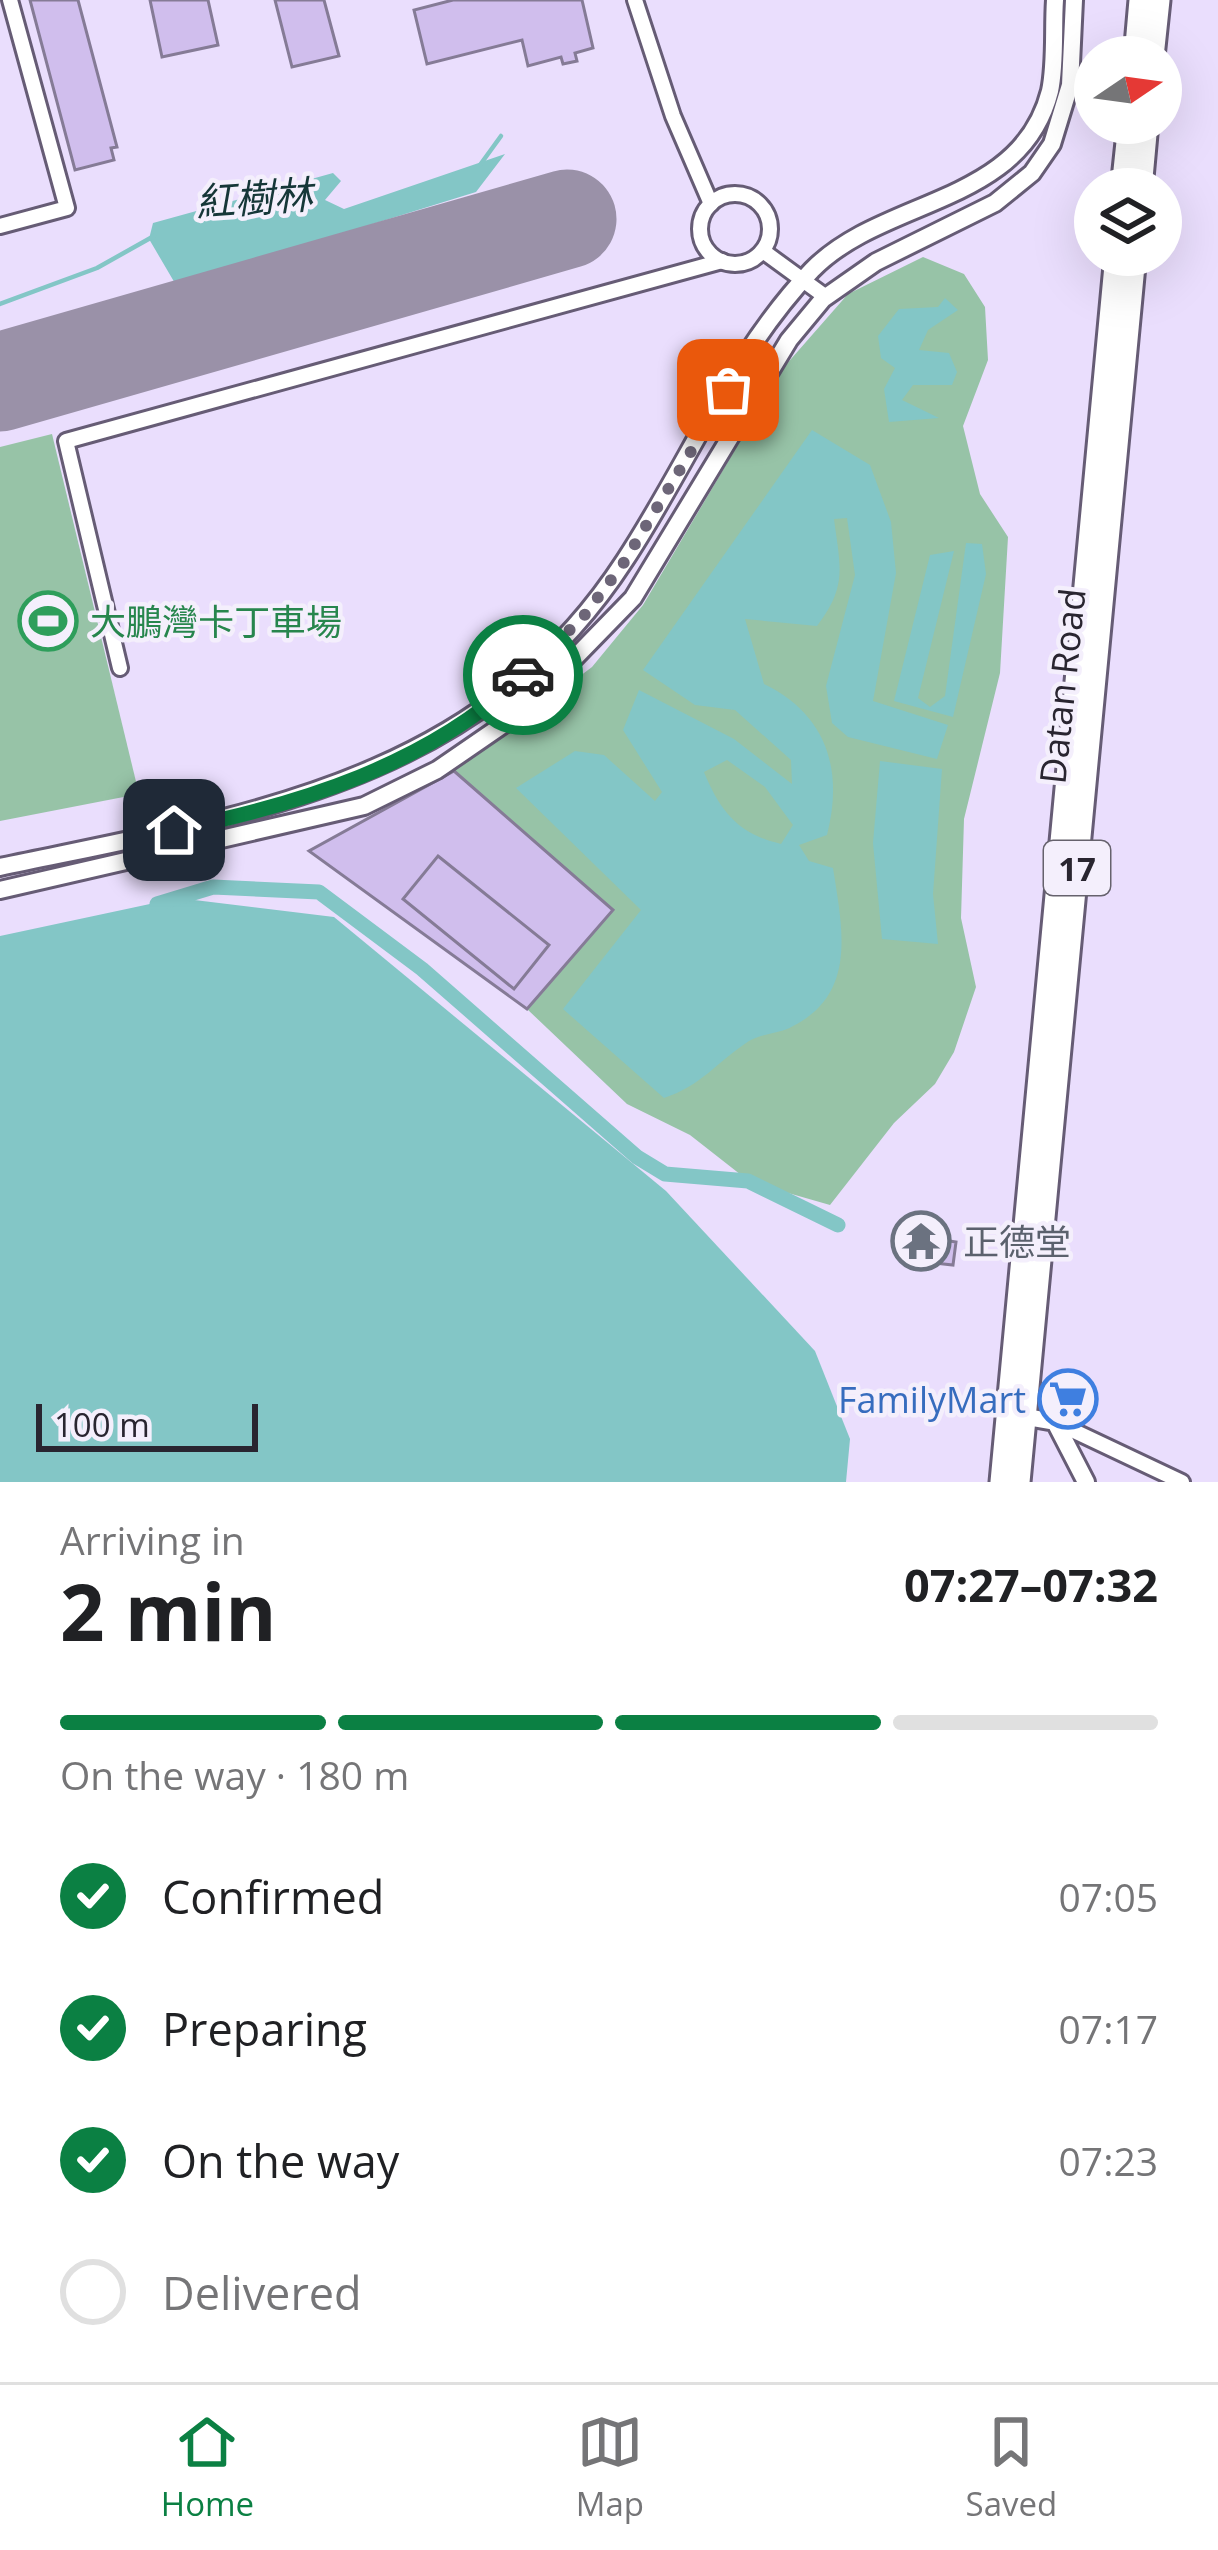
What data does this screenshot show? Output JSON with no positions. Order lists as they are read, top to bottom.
{
  "streets": {
    "main road": ["Datan Road", "17"]
  },
  "water": ["紅樹林"],
  "places": {
    "sports": ["大鵬灣卡丁車場"],
    "temple": ["正德堂"],
    "supermarket": ["FamilyMart"]
  },
  "scale_bar": "100 m",
  "north": "right",
  "page": {
    "scale": "100 m",
    "heading": ["2 min", "Arriving in", "07:27–07:32"],
    "bar": "On the way · 180 m",
    "list": [
      ["Confirmed", "07:05"],
      ["Preparing", "07:17"],
      ["On the way", "07:23"],
      "Delivered"
    ],
    "tabs": ["Home", "Map", "Saved"]
  }
}
